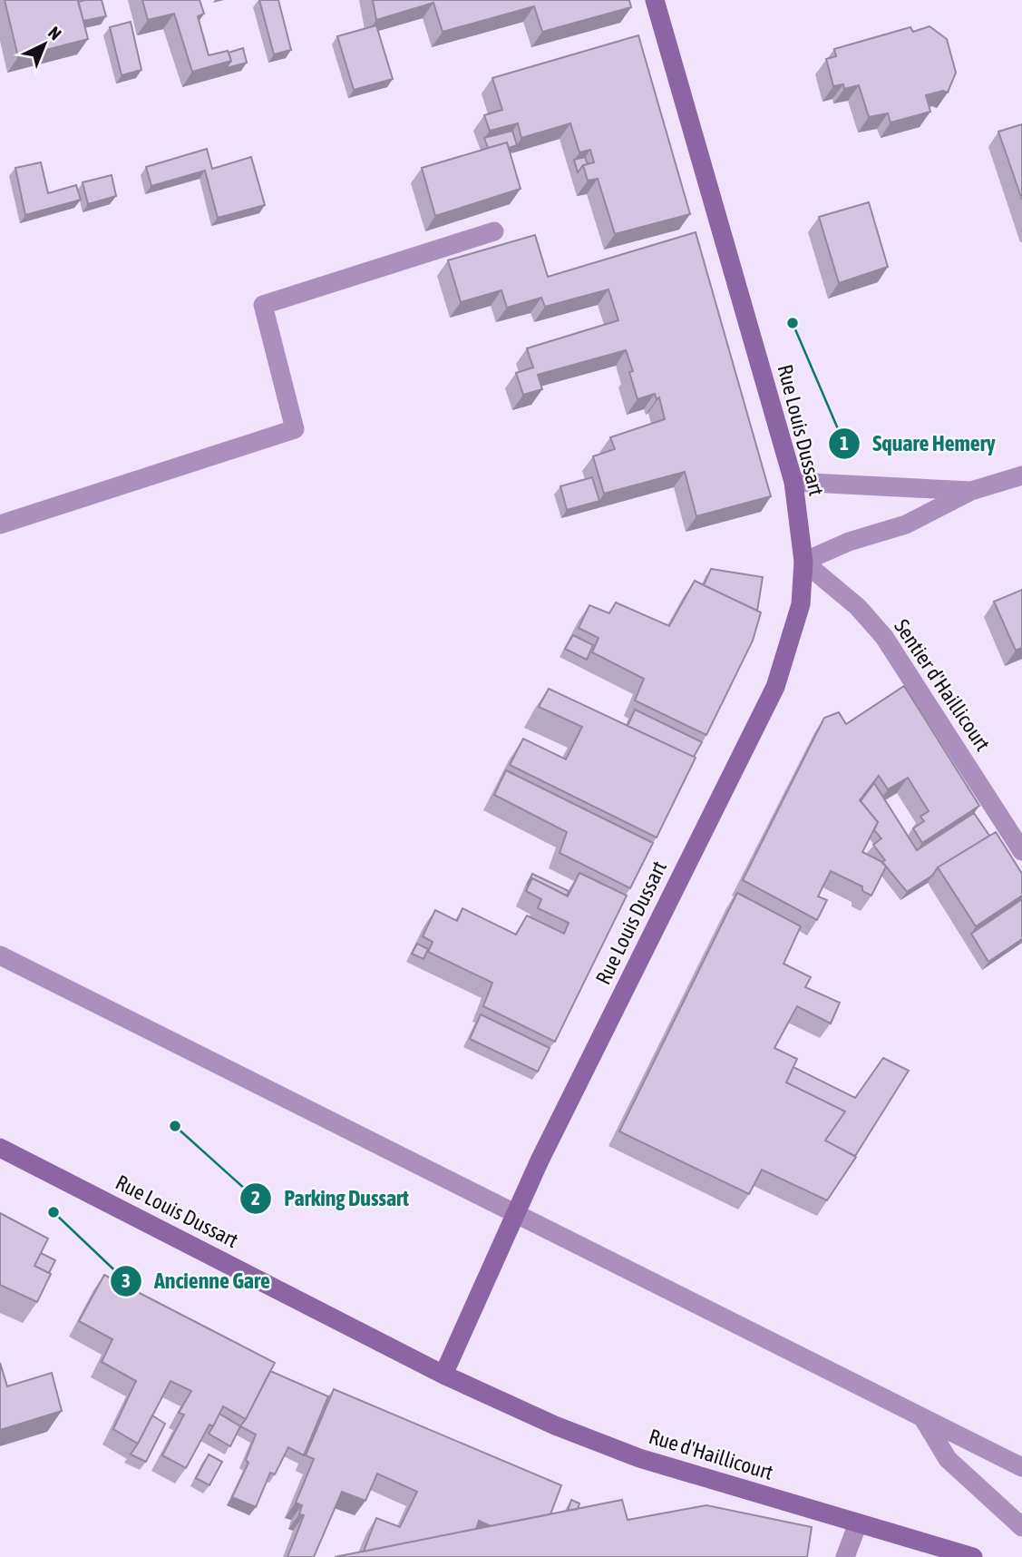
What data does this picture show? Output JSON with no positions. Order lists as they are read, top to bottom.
{
  "streets": {
    "street": ["Rue Louis Dussart", "Sentier d'Haillicourt", "Rue d'Haillicourt"]
  },
  "crossings": [
    ["Rue Louis Dussart", "Sentier d'Haillicourt"],
    ["Rue Louis Dussart", "Rue d'Haillicourt"]
  ],
  "places": ["Square Hemery", "Parking Dussart", "Ancienne Gare"],
  "north": "top right"
}
